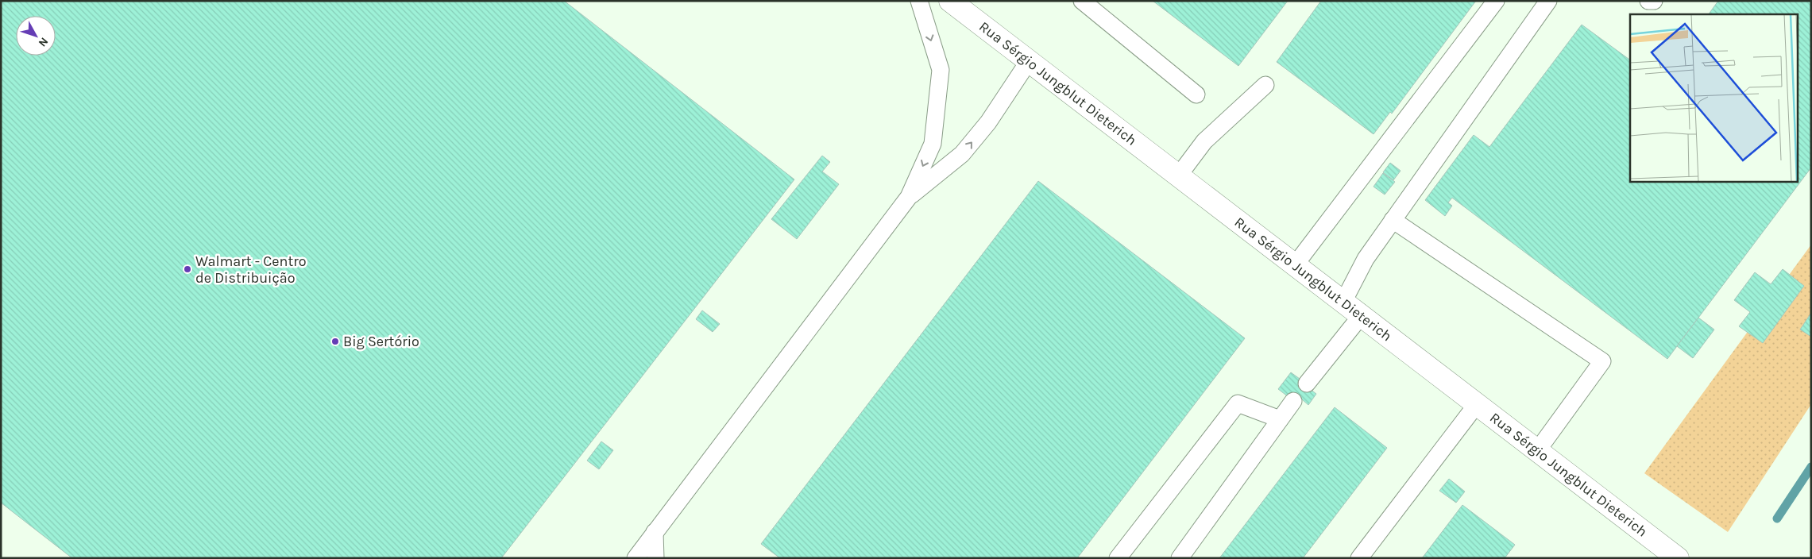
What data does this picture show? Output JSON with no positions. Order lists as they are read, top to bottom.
{
  "streets": {
    "street": ["Rua Sérgio Jungblut Dieterich"]
  },
  "places": ["Walmart - Centro de Distribuição", "Big Sertório"],
  "north": "bottom right"
}
